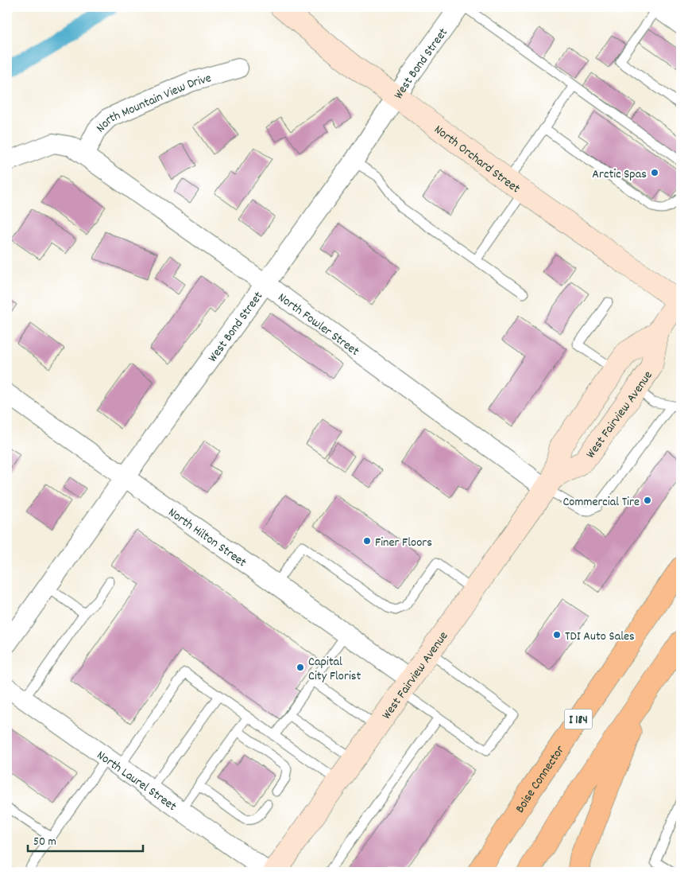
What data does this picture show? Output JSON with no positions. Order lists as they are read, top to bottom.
{
  "streets": {
    "highway": ["I 184", "Boise Connector"],
    "main road": ["North Orchard Street", "West Fairview Avenue"],
    "street": [
      "West Bond Street",
      "North Mountain View Drive",
      "North Fowler Street",
      "North Hilton Street",
      "North Laurel Street"
    ]
  },
  "crossings": [
    ["West Bond Street", "North Orchard Street"],
    ["West Bond Street", "North Fowler Street"],
    ["West Bond Street", "North Hilton Street"],
    ["North Mountain View Drive", "North Fowler Street"],
    ["North Orchard Street", "West Fairview Avenue"],
    ["North Fowler Street", "West Fairview Avenue"],
    ["West Fairview Avenue", "North Hilton Street"],
    ["West Fairview Avenue", "North Laurel Street"]
  ],
  "places": [
    "Arctic Spas",
    "Commercial Tire",
    "Finer Floors",
    "TDI Auto Sales",
    "Capital City Florist"
  ],
  "scale_bar": "50 m"
}
